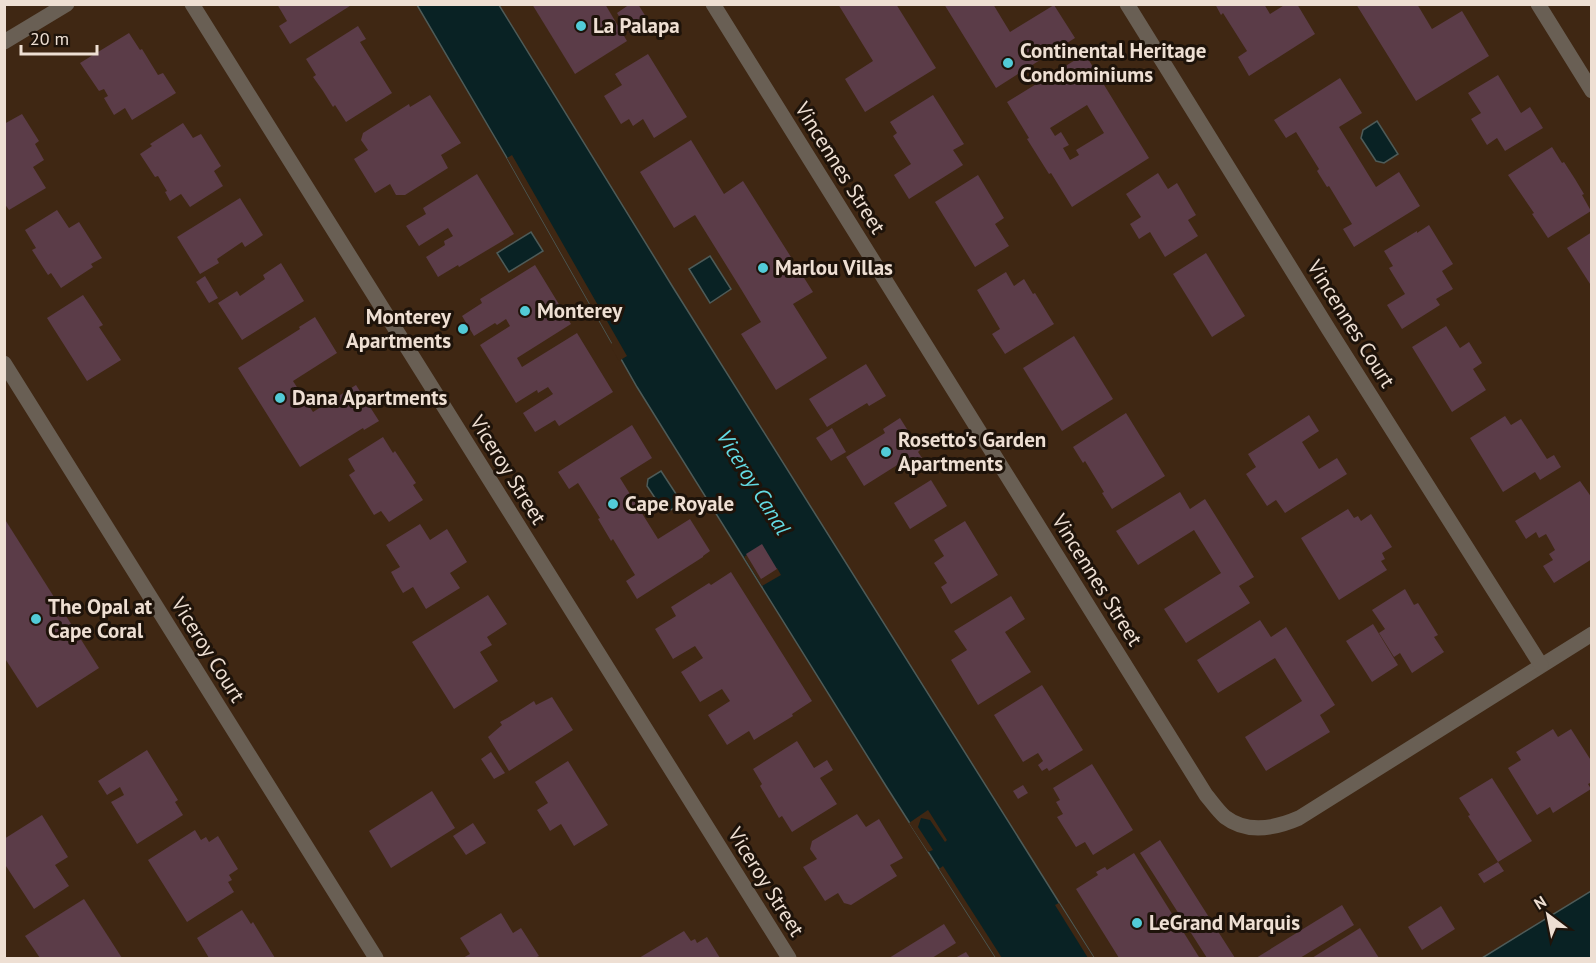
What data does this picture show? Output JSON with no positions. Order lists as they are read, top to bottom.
{
  "streets": {
    "street": [
      "Vincennes Street",
      "Vincennes Court",
      "Viceroy Street",
      "Viceroy Court"
    ]
  },
  "crossings": [
    ["Vincennes Street", "Vincennes Court"]
  ],
  "water": ["Viceroy Canal"],
  "places": [
    "La Palapa",
    "Continental Heritage Condominiums",
    "Marlou Villas",
    "Monterey",
    "Monterey Apartments",
    "Dana Apartments",
    "Rosetto's Garden Apartments",
    "Cape Royale",
    "The Opal at Cape Coral",
    "LeGrand Marquis"
  ],
  "scale_bar": "20 m",
  "north": "top left"
}
